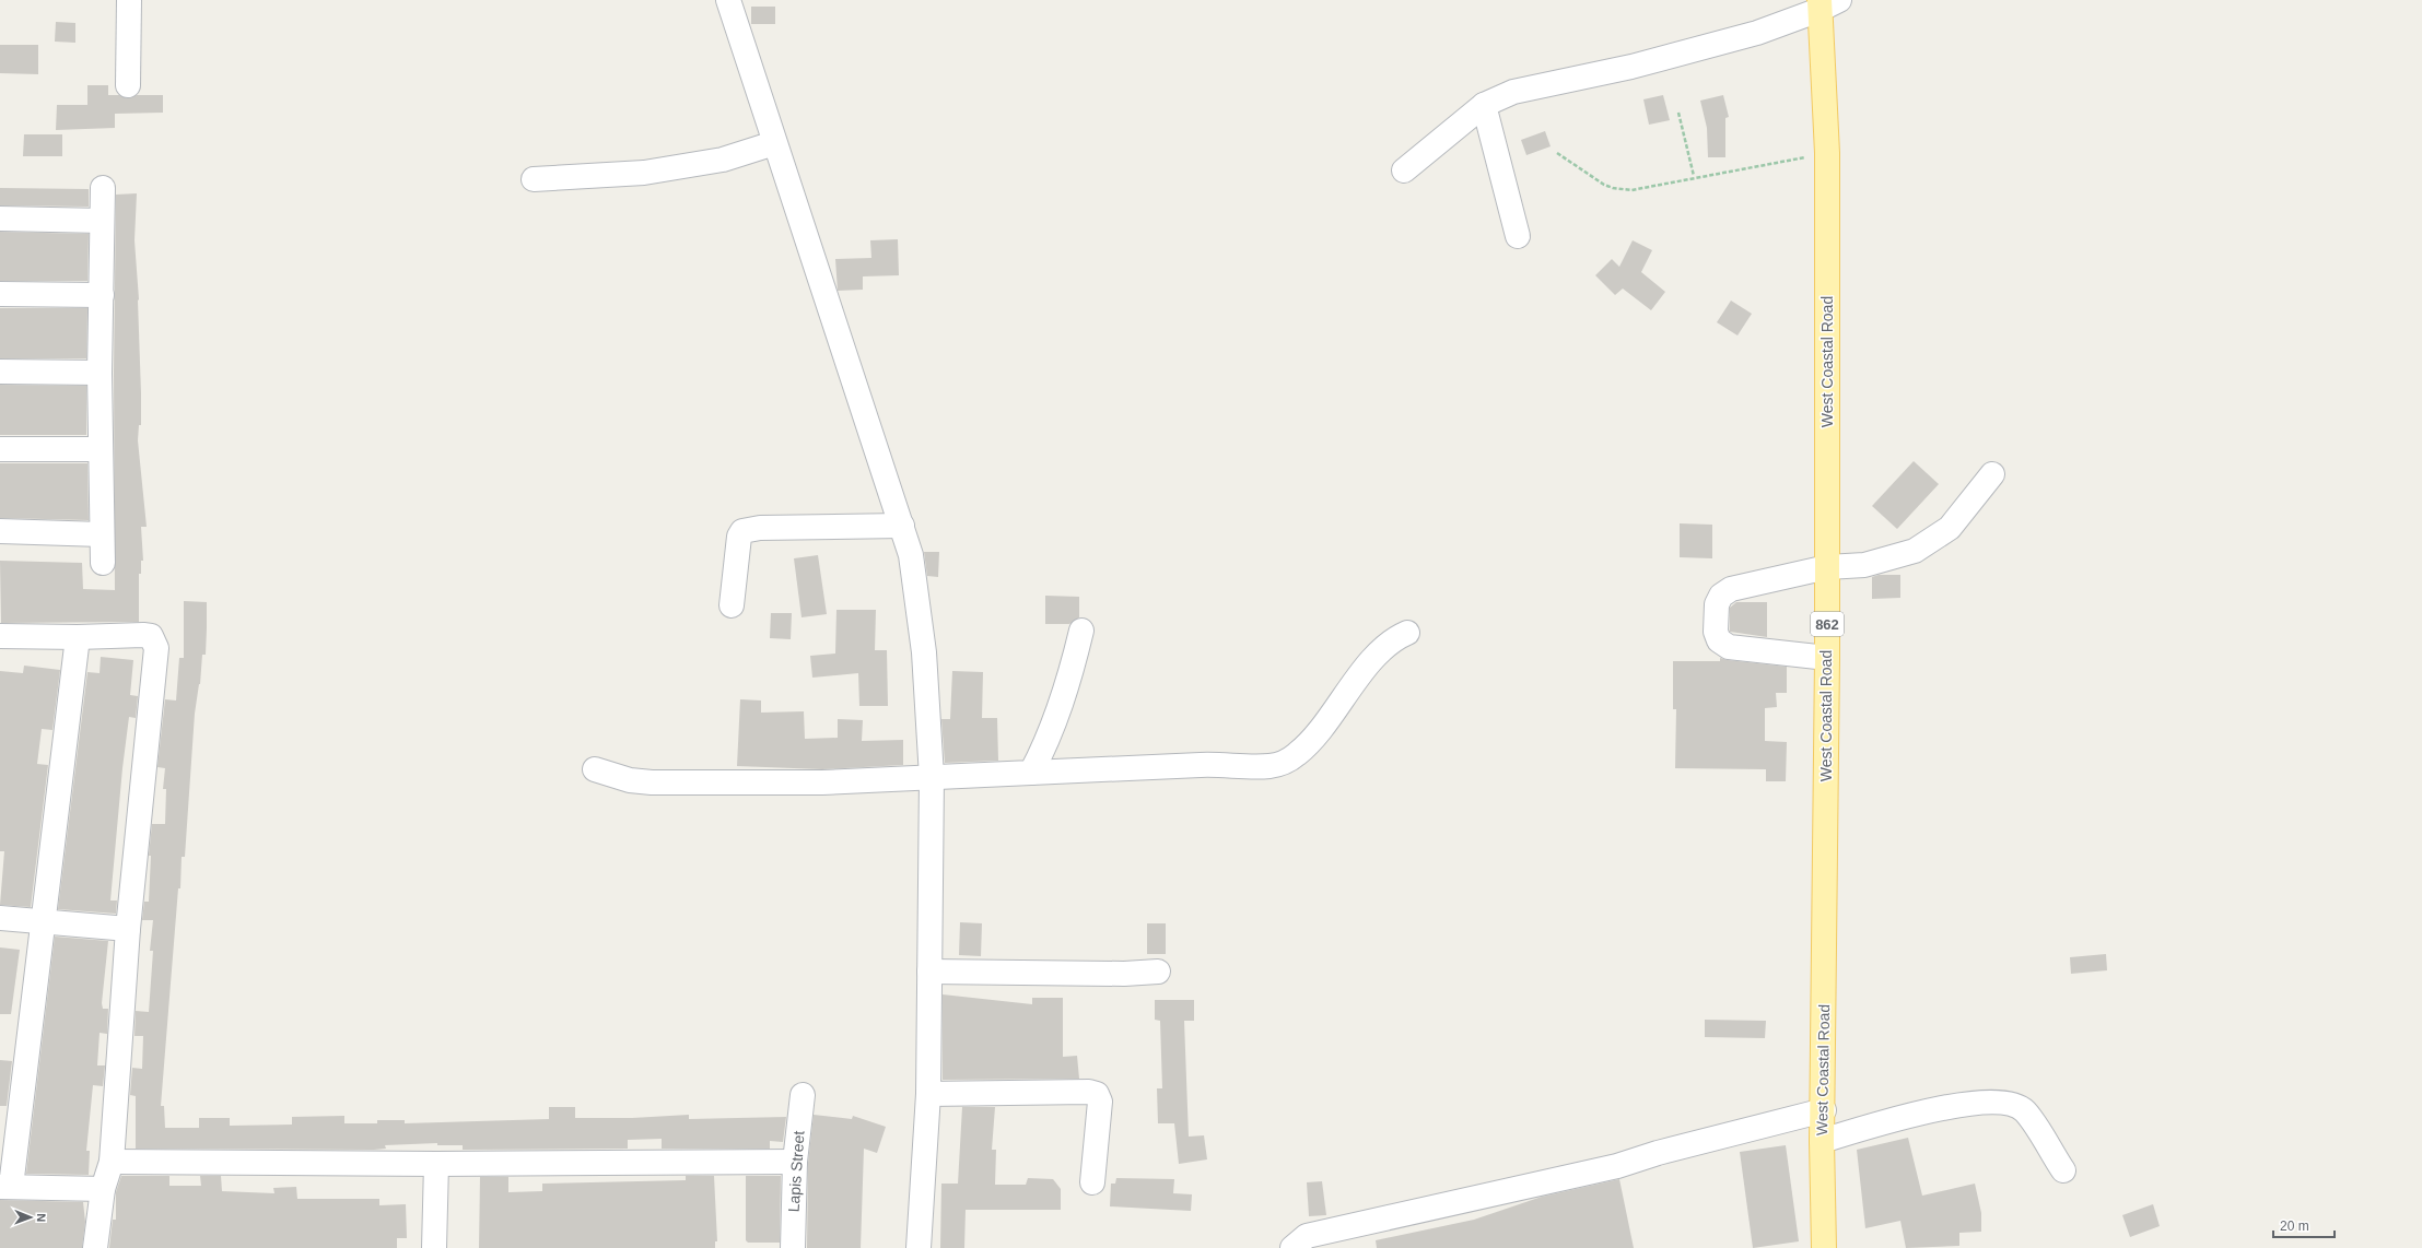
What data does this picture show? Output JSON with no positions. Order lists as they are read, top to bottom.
{
  "streets": {
    "main road": ["West Coastal Road", "862"],
    "street": ["Lapis Street"]
  },
  "scale_bar": "20 m",
  "north": "right"
}
